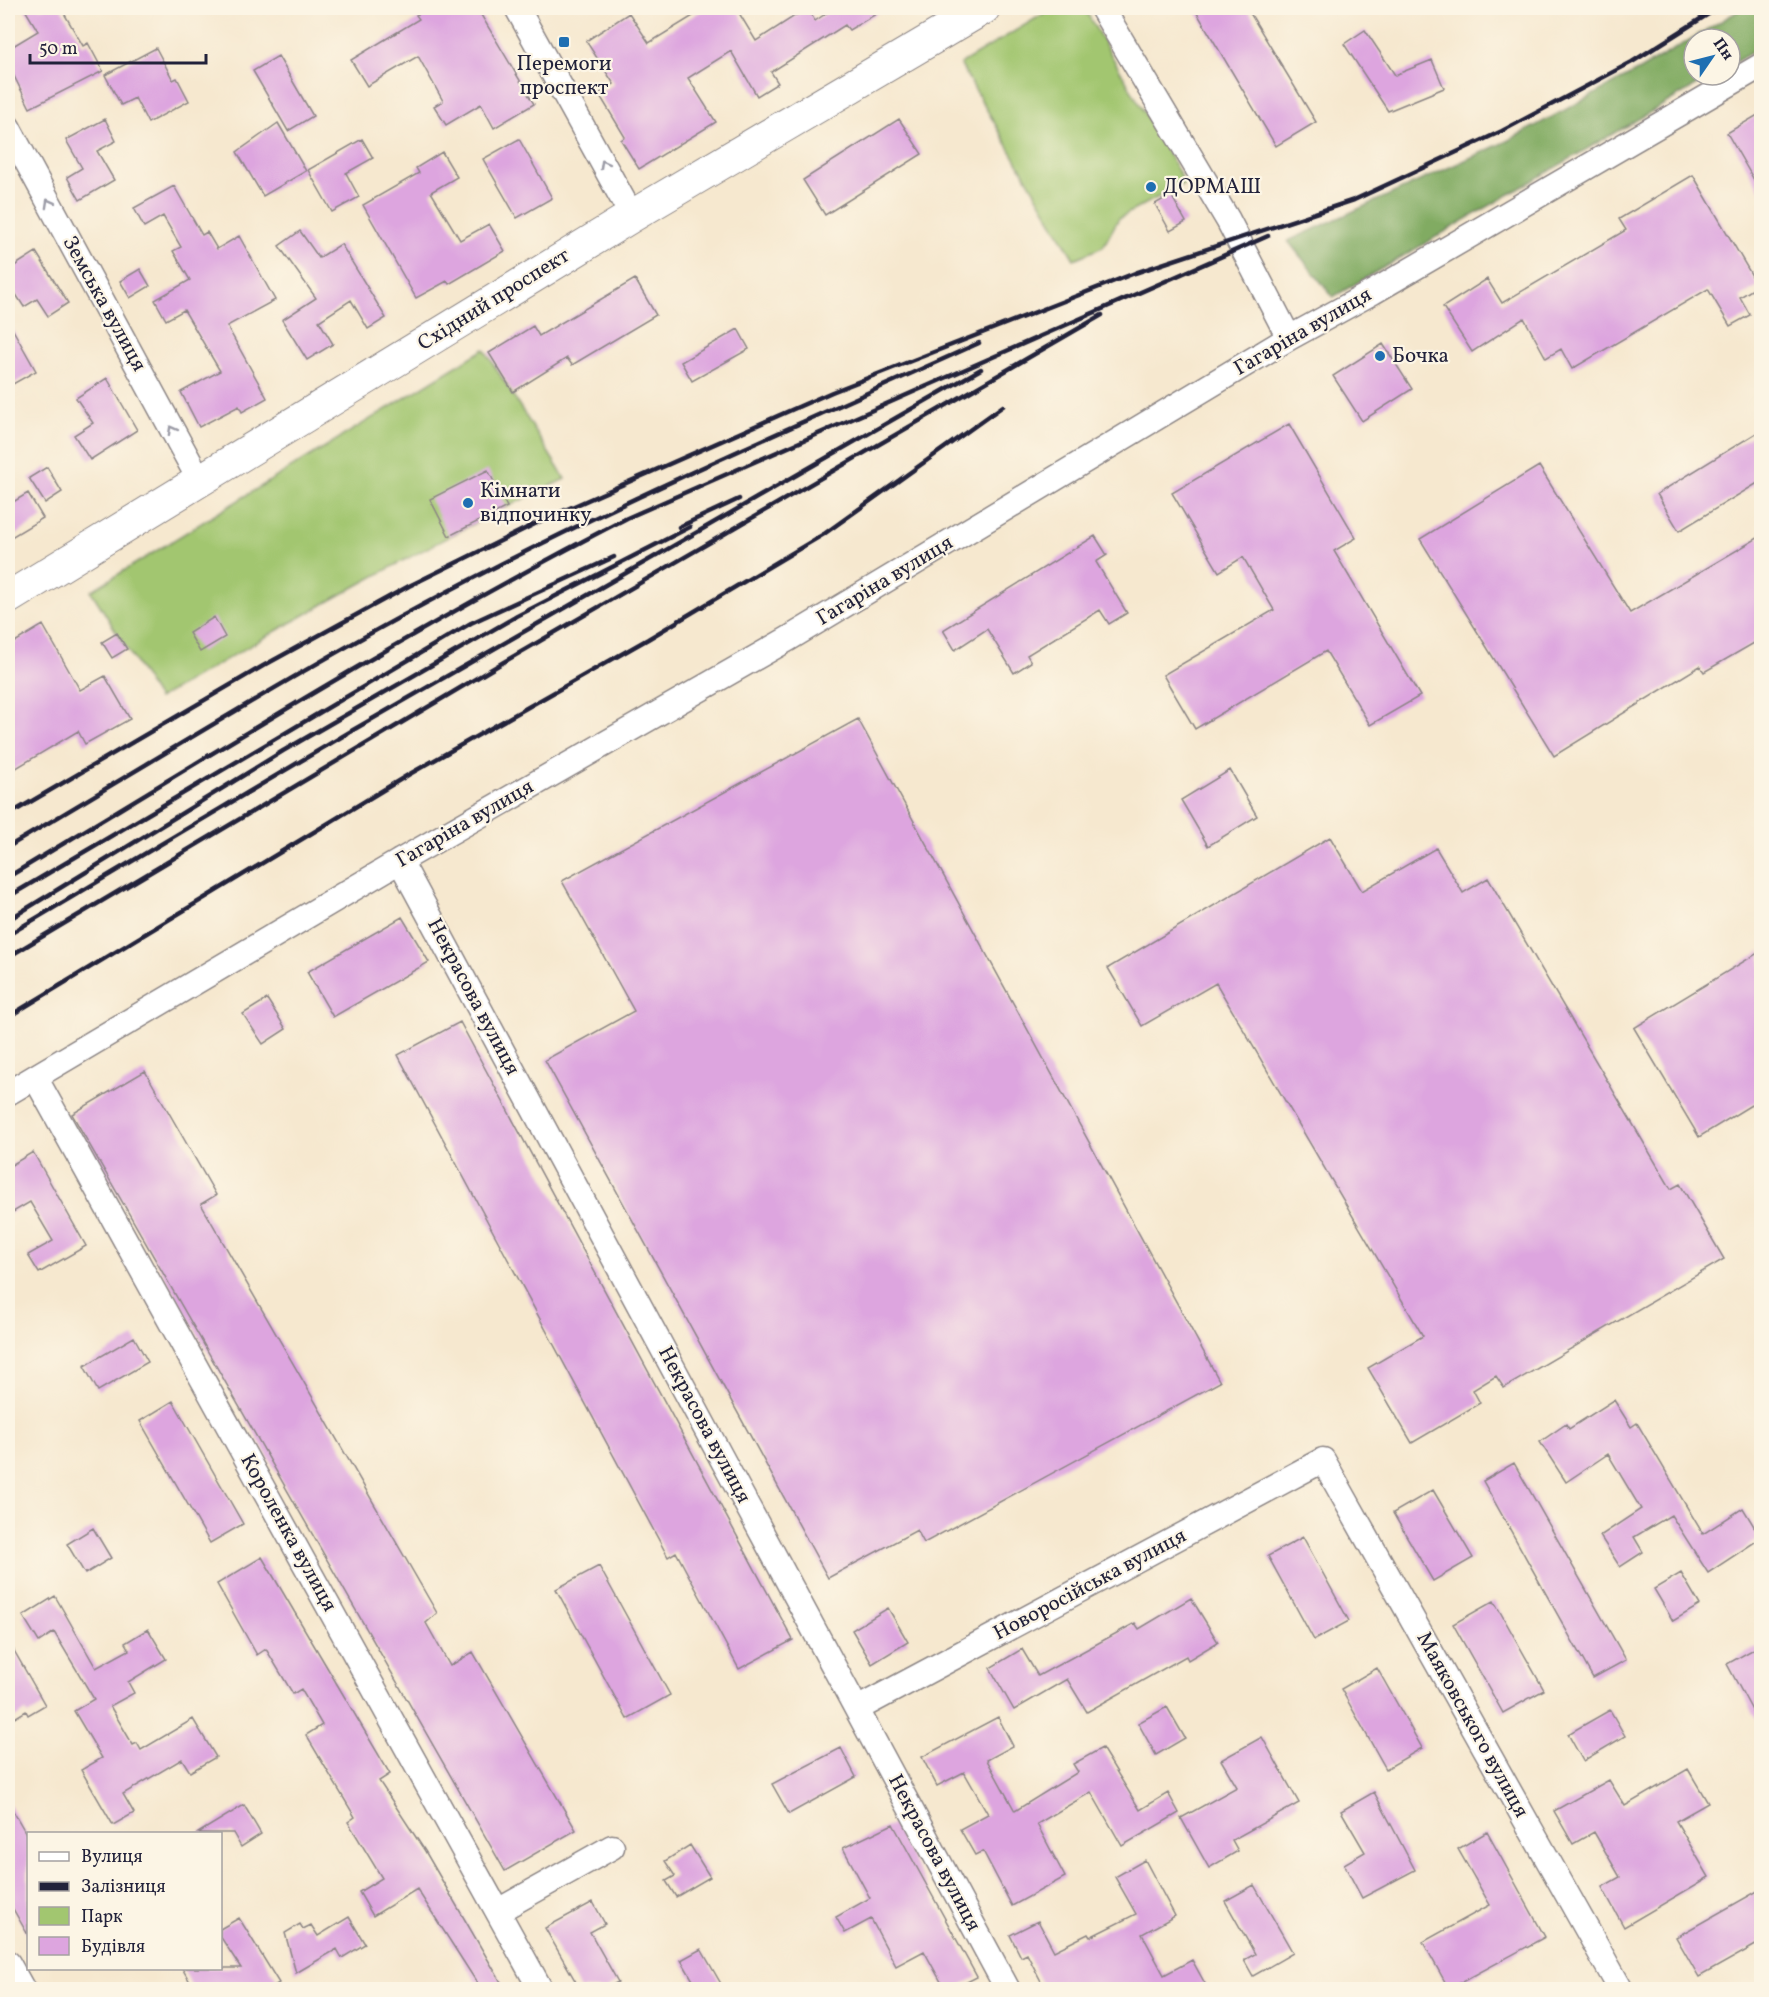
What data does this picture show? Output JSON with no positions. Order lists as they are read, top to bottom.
{
  "streets": {
    "main road": ["Східний проспект"],
    "street": [
      "Земська вулиця",
      "Гагаріна вулиця",
      "Некрасова вулиця",
      "Короленка вулиця",
      "Новоросійська вулиця",
      "Маяковського вулиця"
    ]
  },
  "crossings": [
    ["Східний проспект", "Земська вулиця"],
    ["Гагаріна вулиця", "Некрасова вулиця"],
    ["Гагаріна вулиця", "Короленка вулиця"],
    ["Некрасова вулиця", "Новоросійська вулиця"],
    ["Новоросійська вулиця", "Маяковського вулиця"]
  ],
  "one_way": ["Земська вулиця"],
  "places": {
    "transit": ["Перемоги проспект"],
    "other": ["ДОРМАШ", "Бочка", "Кімнати відпочинку"]
  },
  "legend": [
    "Вулиця",
    "Залізниця",
    "Парк",
    "Будівля"
  ],
  "scale_bar": "50 m",
  "north": "top right"
}
